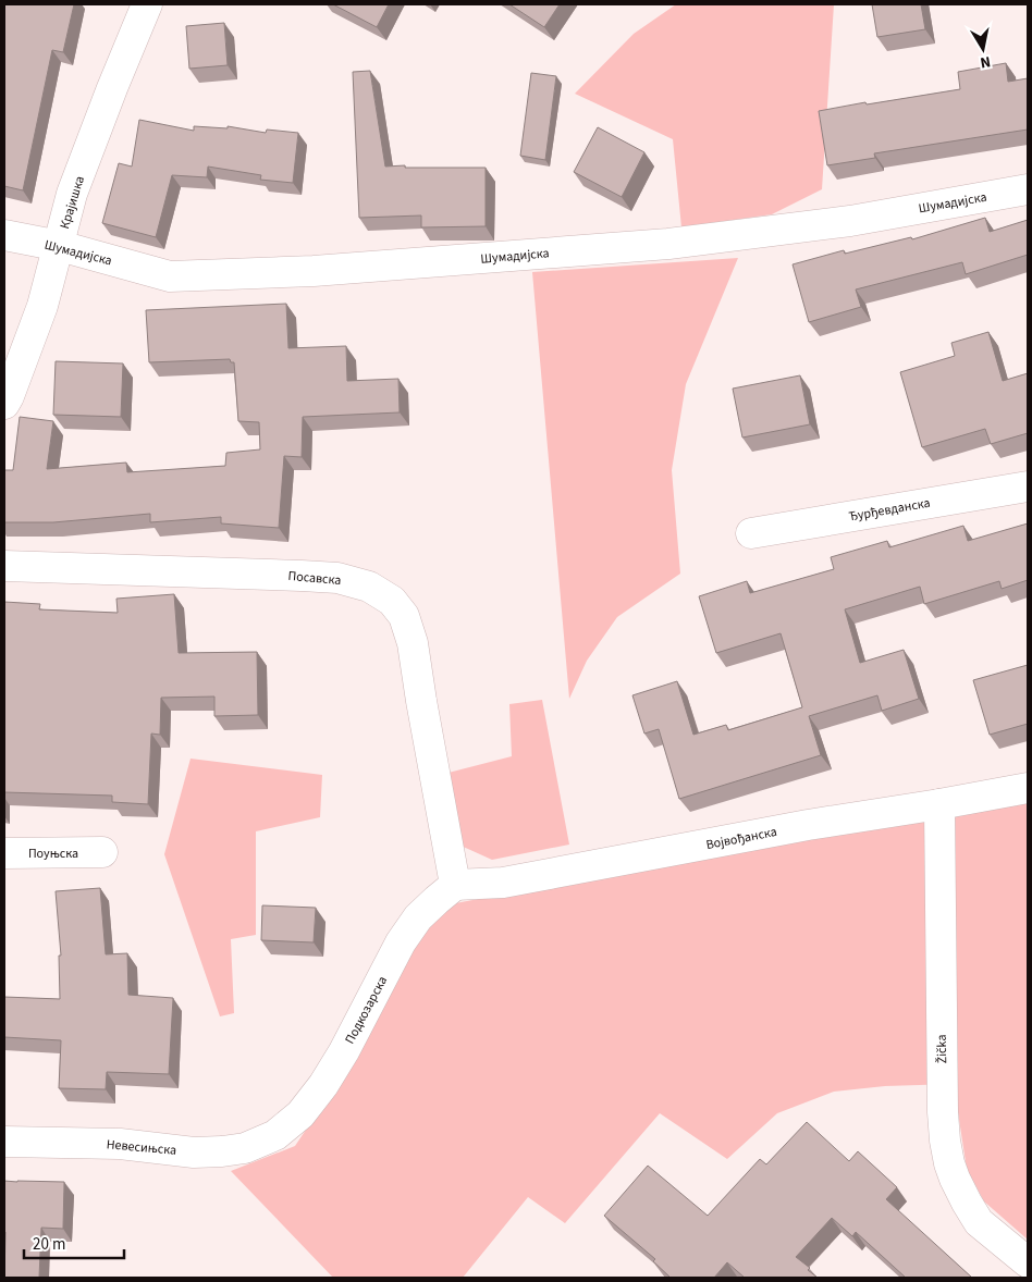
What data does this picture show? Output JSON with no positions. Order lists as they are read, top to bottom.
{
  "streets": {
    "street": [
      "Крајишка",
      "Шумадијска",
      "Ђурђевданска",
      "Посавска",
      "Војвођанска",
      "Поуњска",
      "Подкозарска",
      "Žička",
      "Невесињска"
    ]
  },
  "crossings": [
    ["Крајишка", "Шумадијска"],
    ["Посавска", "Војвођанска"],
    ["Посавска", "Подкозарска"],
    ["Војвођанска", "Подкозарска"],
    ["Војвођанска", "Žička"],
    ["Подкозарска", "Невесињска"]
  ],
  "scale_bar": "20 m",
  "north": "bottom"
}
